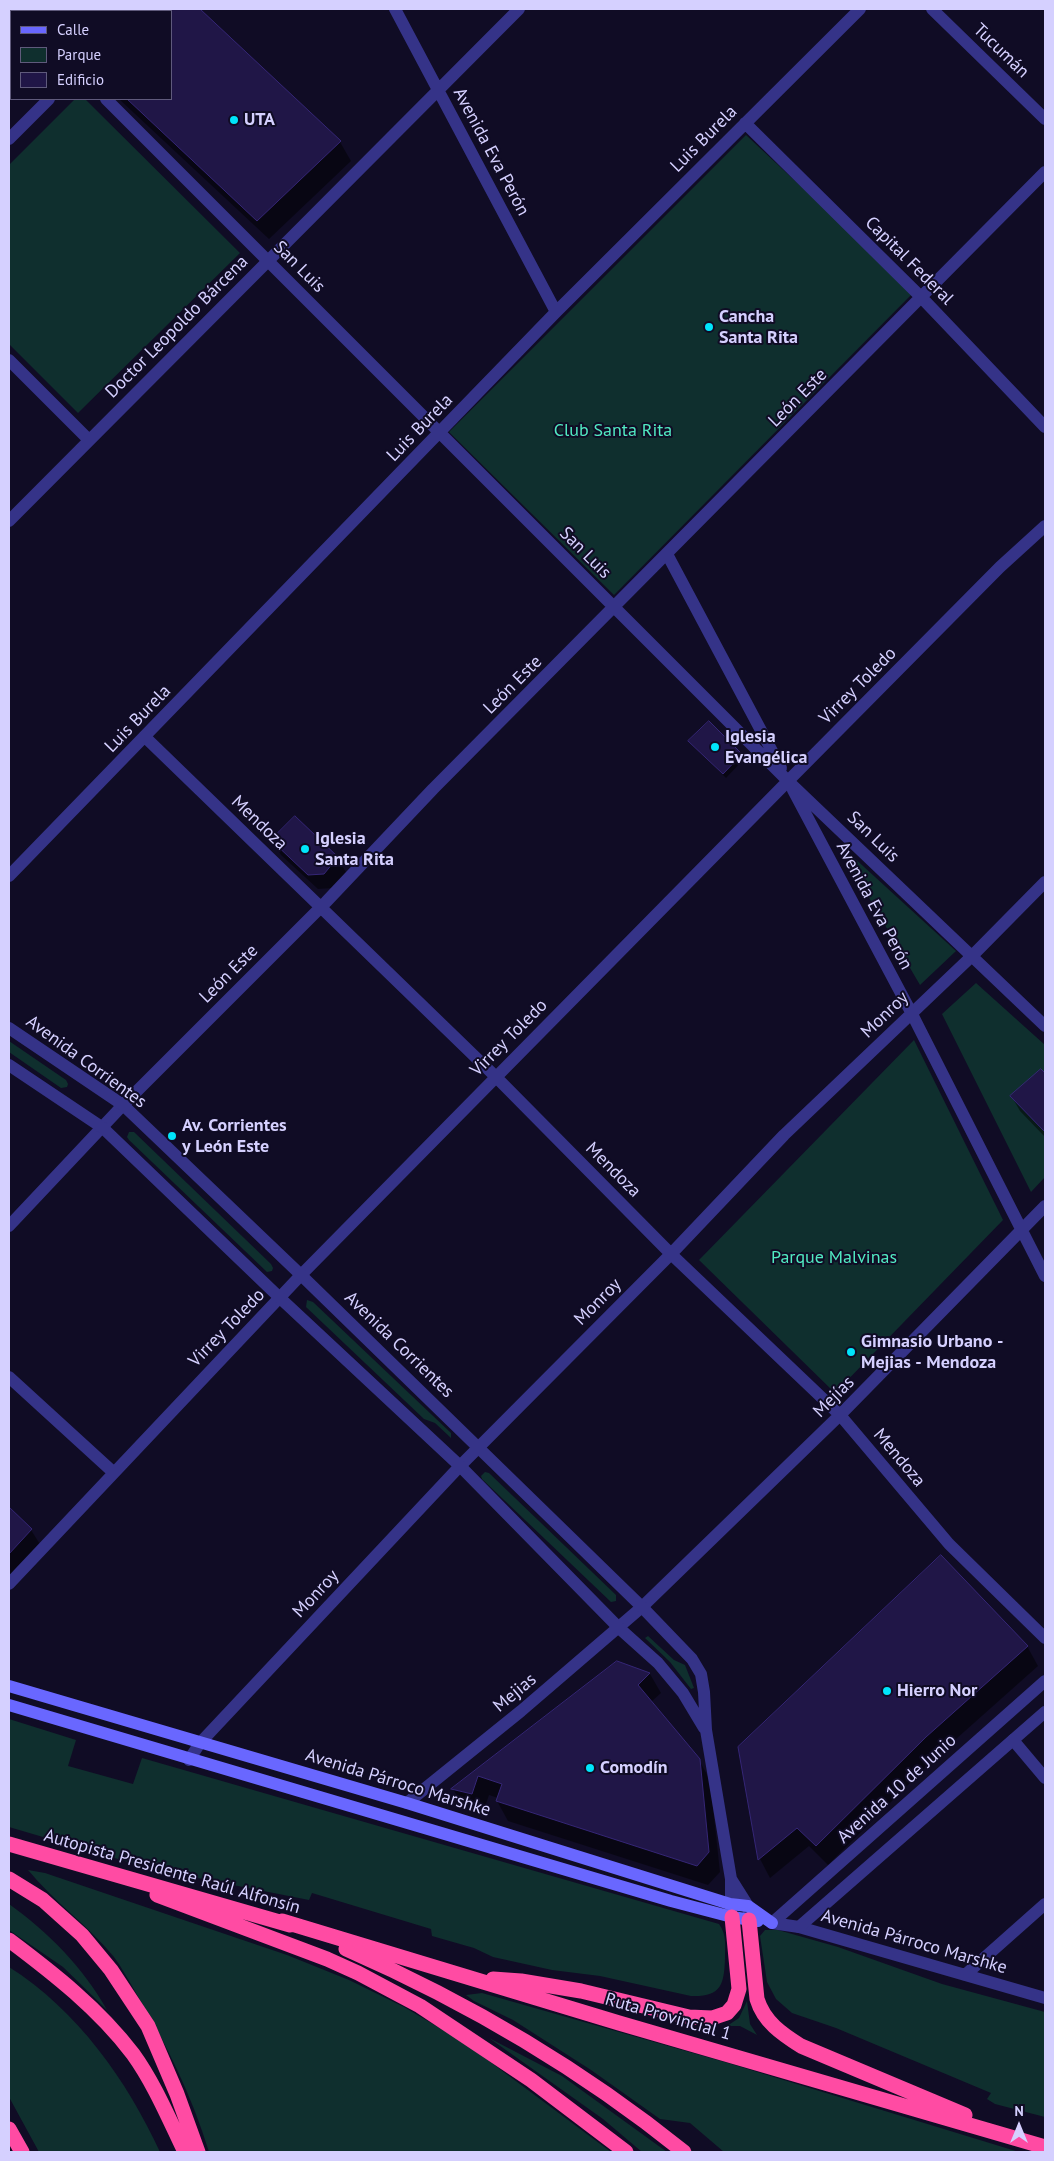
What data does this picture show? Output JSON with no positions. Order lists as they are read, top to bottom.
{
  "streets": {
    "highway": ["Autopista Presidente Raúl Alfonsín", "Ruta Provincial 1"],
    "main road": ["Avenida Párroco Marshke"],
    "street": [
      "Tucumán",
      "Luis Burela",
      "Avenida Eva Perón",
      "Capital Federal",
      "San Luis",
      "Doctor Leopoldo Bárcena",
      "León Este",
      "Virrey Toledo",
      "Mendoza",
      "Monroy",
      "Avenida Corrientes",
      "Mejías",
      "Mejias",
      "Avenida 10 de Junio"
    ]
  },
  "crossings": [
    ["Luis Burela", "Avenida Eva Perón"],
    ["Luis Burela", "Capital Federal"],
    ["Luis Burela", "San Luis"],
    ["Luis Burela", "Mendoza"],
    ["Avenida Eva Perón", "San Luis"],
    ["Avenida Eva Perón", "Doctor Leopoldo Bárcena"],
    ["Avenida Eva Perón", "León Este"],
    ["Avenida Eva Perón", "Virrey Toledo"],
    ["Avenida Eva Perón", "Monroy"],
    ["Avenida Eva Perón", "Mejías"],
    ["Capital Federal", "León Este"],
    ["San Luis", "Doctor Leopoldo Bárcena"],
    ["San Luis", "León Este"],
    ["San Luis", "Virrey Toledo"],
    ["San Luis", "Monroy"],
    ["León Este", "Mendoza"],
    ["León Este", "Avenida Corrientes"],
    ["Virrey Toledo", "Mendoza"],
    ["Virrey Toledo", "Avenida Corrientes"],
    ["Mendoza", "Monroy"],
    ["Mendoza", "Mejías"],
    ["Monroy", "Avenida Corrientes"],
    ["Monroy", "Avenida Párroco Marshke"],
    ["Avenida Corrientes", "Mejías"],
    ["Avenida Corrientes", "Mejias"],
    ["Avenida Corrientes", "Avenida Párroco Marshke"],
    ["Mejías", "Mejias"],
    ["Mejias", "Avenida Párroco Marshke"],
    ["Avenida Párroco Marshke", "Avenida 10 de Junio"],
    ["Autopista Presidente Raúl Alfonsín", "Ruta Provincial 1"]
  ],
  "parks": ["Club Santa Rita", "Parque Malvinas"],
  "places": [
    "UTA",
    "Cancha Santa Rita",
    "Iglesia Evangélica",
    "Iglesia Santa Rita",
    "Av. Corrientes y León Este",
    "Gimnasio Urbano - Mejias - Mendoza",
    "Hierro Nor",
    "Comodín"
  ],
  "legend": ["Calle", "Parque", "Edificio"],
  "north": "top"
}
